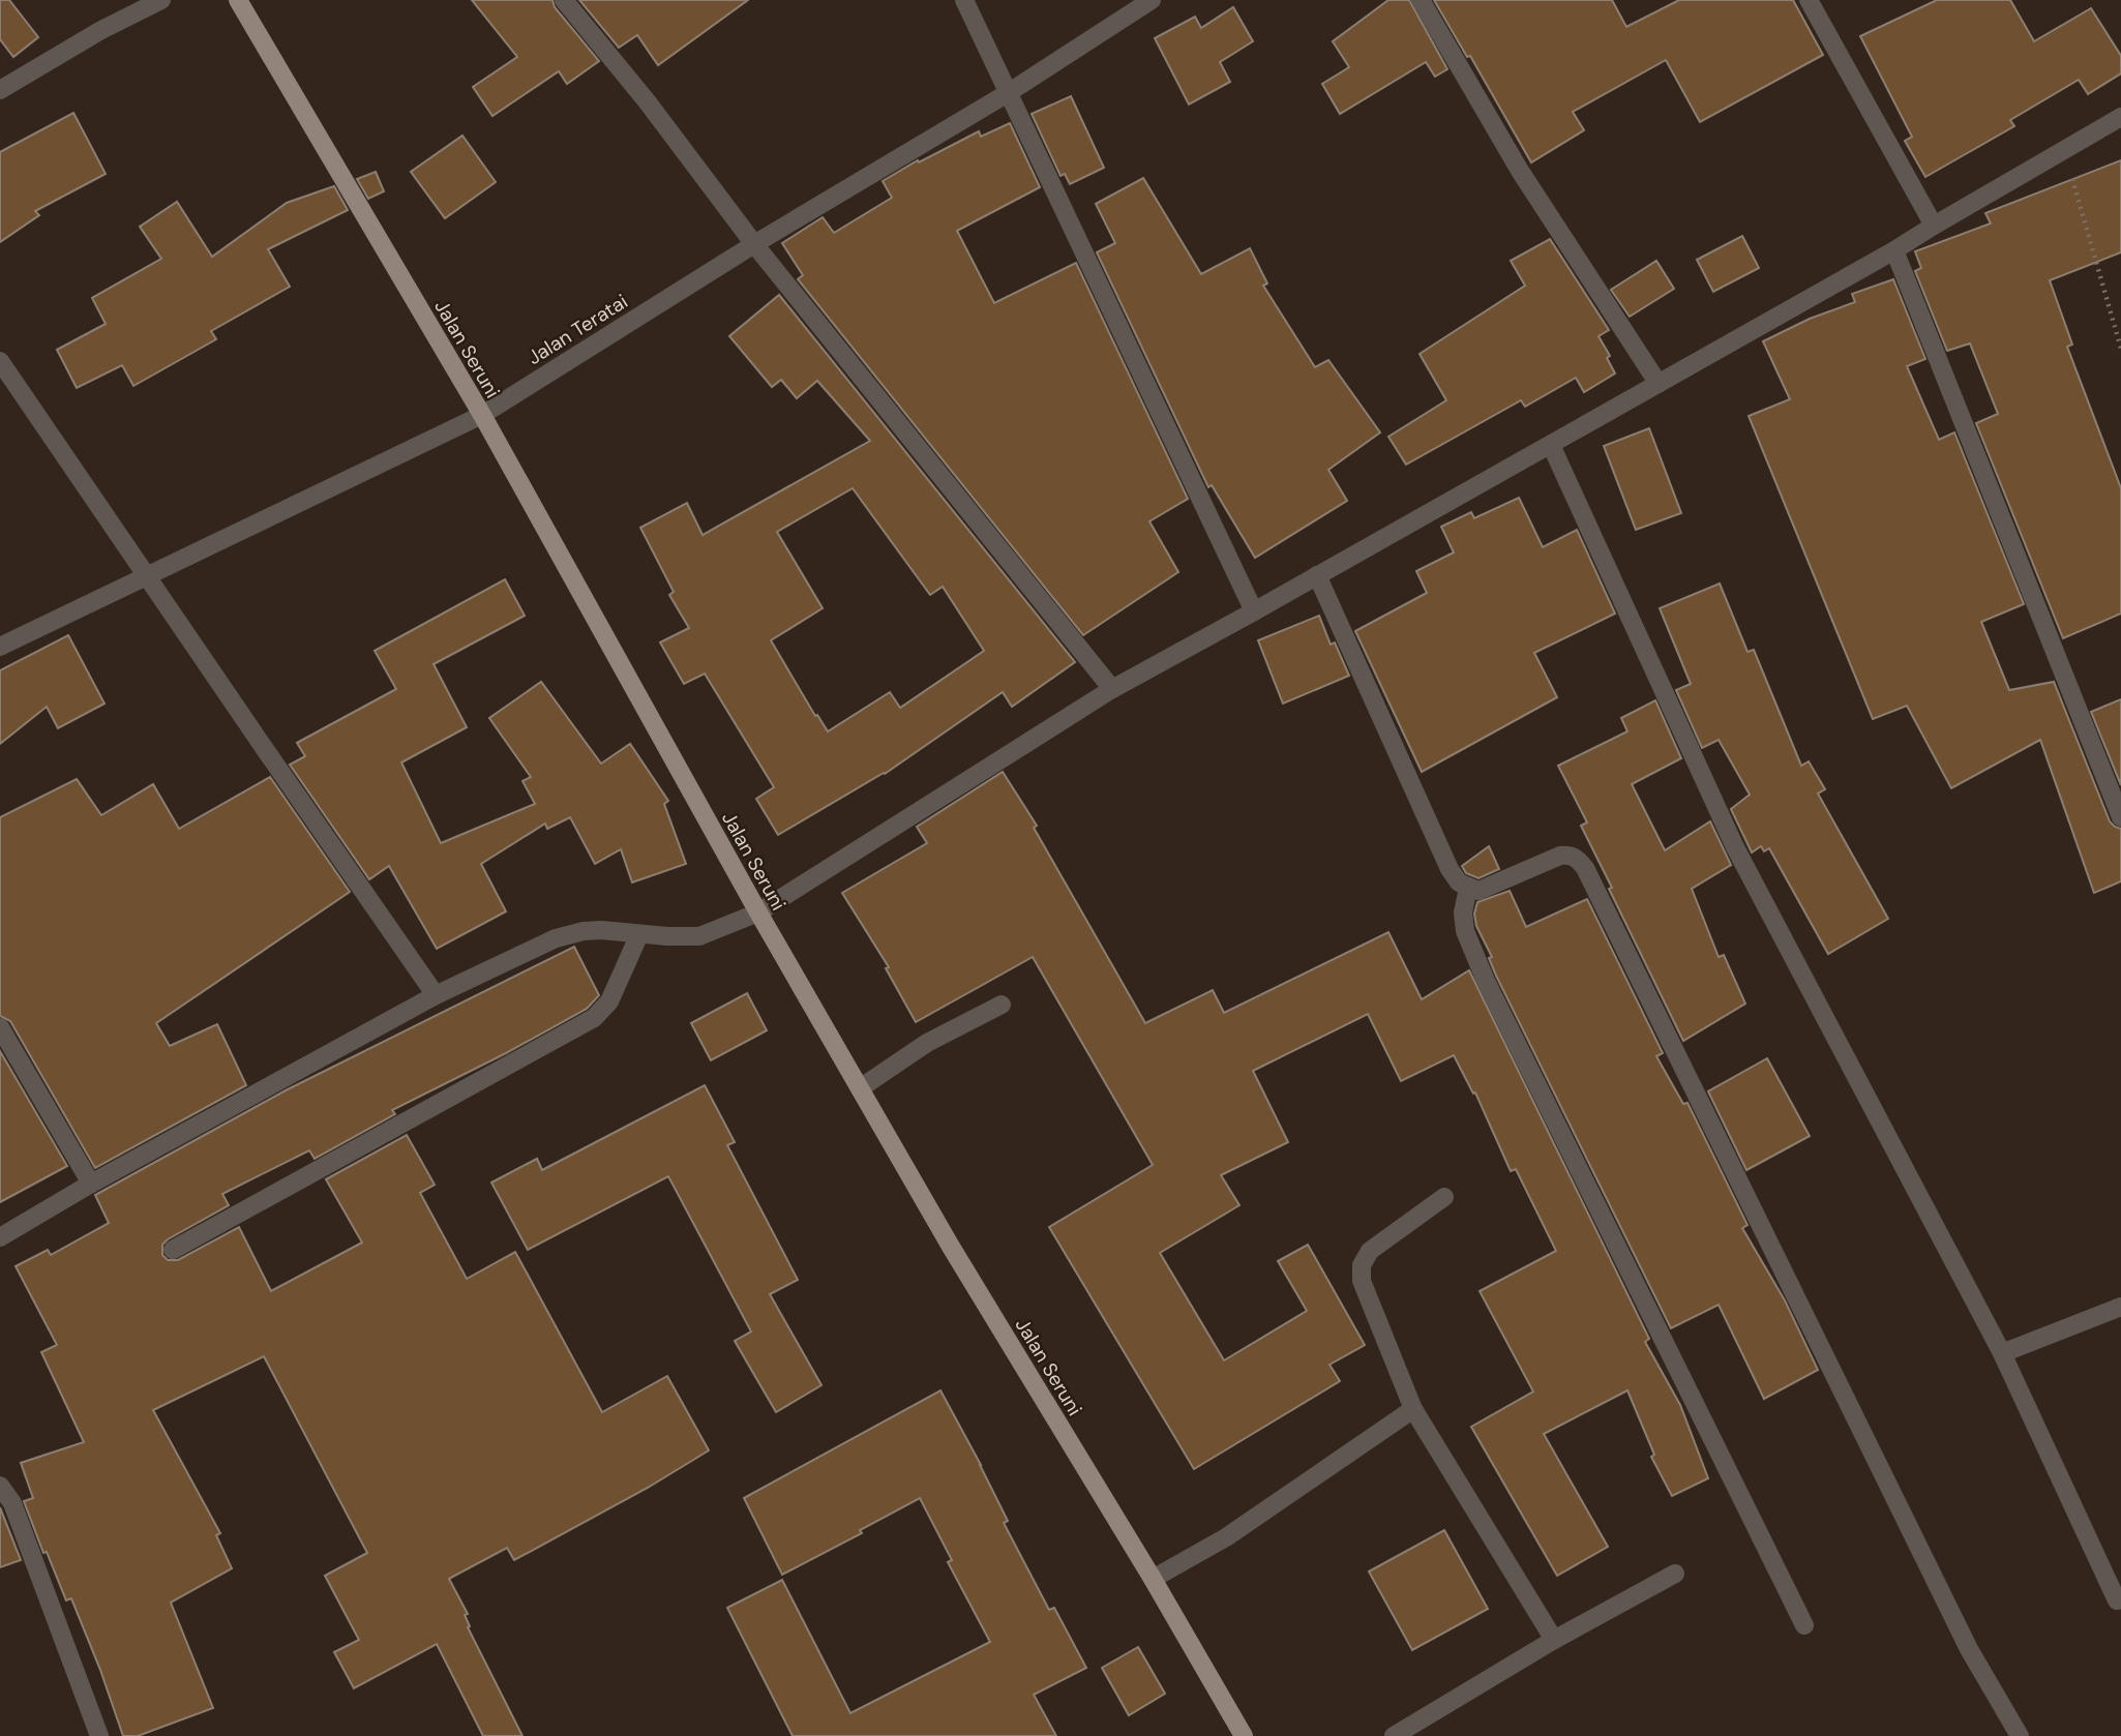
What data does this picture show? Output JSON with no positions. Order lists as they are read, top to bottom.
{
  "streets": {
    "main road": ["Jalan Seruni"],
    "street": ["Jalan Teratai"]
  },
  "crossings": [
    ["Jalan Teratai", "Jalan Seruni"]
  ]
}
